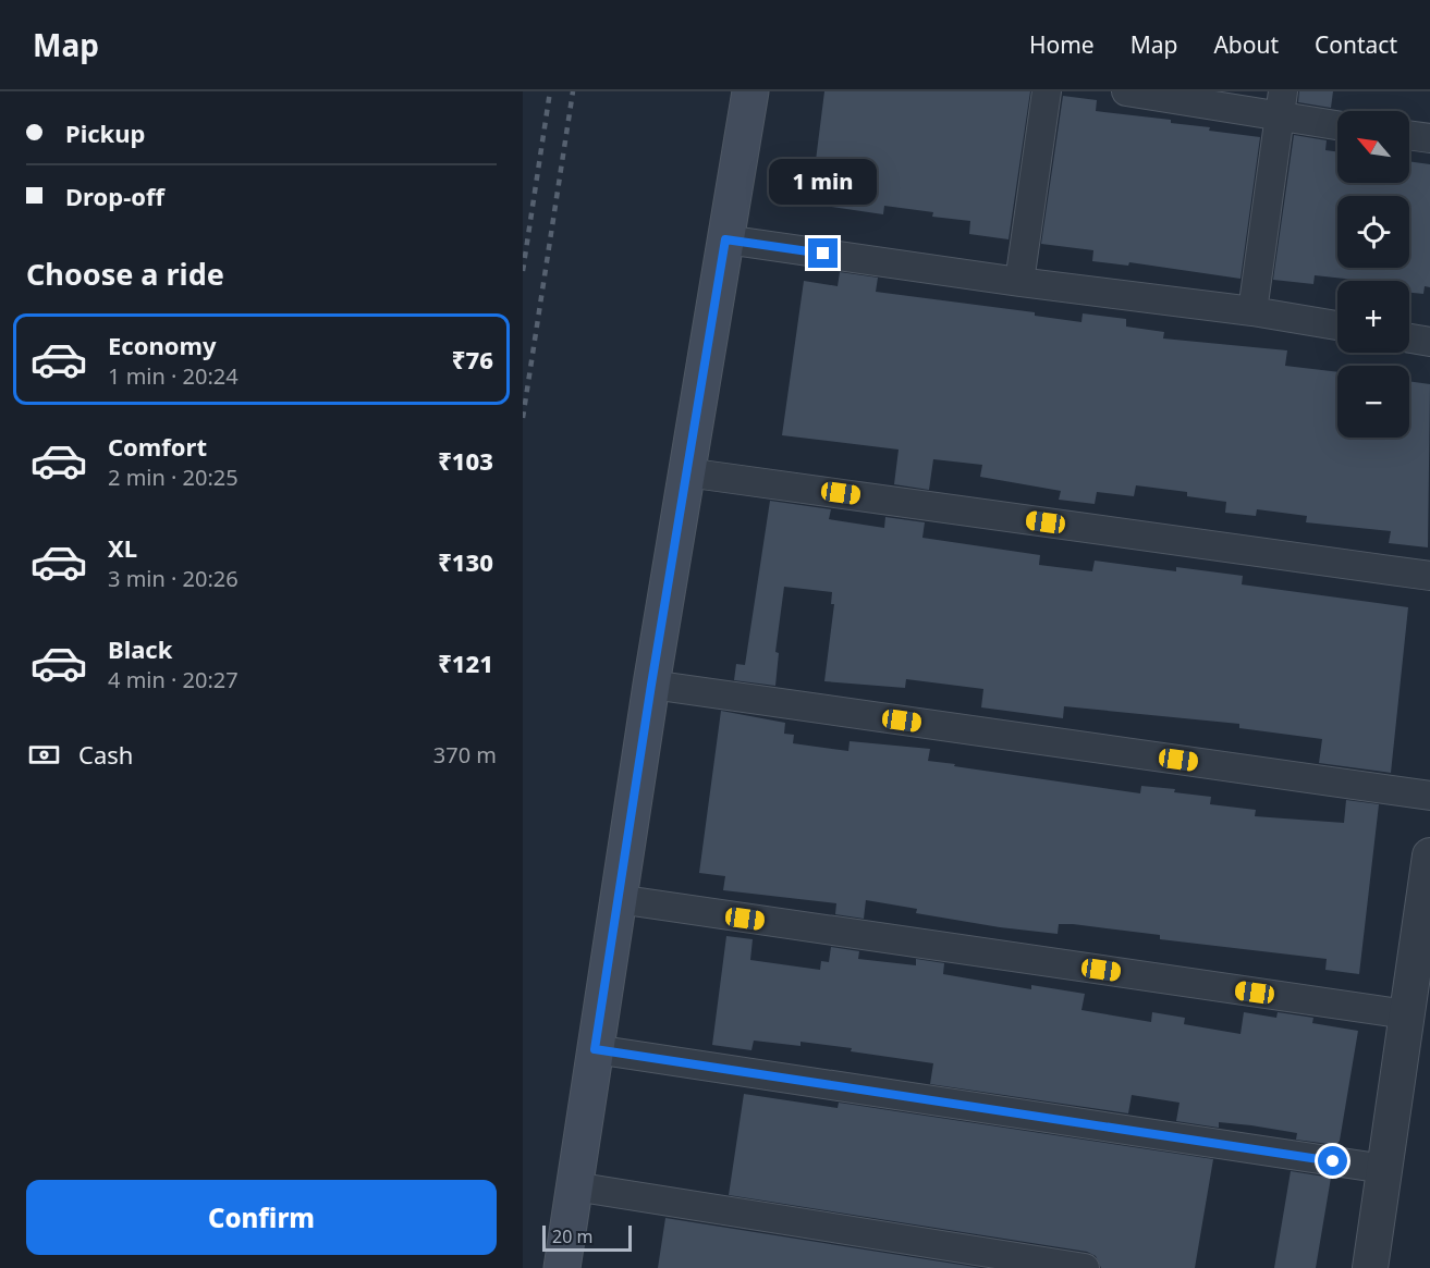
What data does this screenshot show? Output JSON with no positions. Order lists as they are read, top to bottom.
{
  "scale_bar": "20 m",
  "north": "top left",
  "page": {
    "header": "Map",
    "nav": [
      "Home",
      "Map",
      "About",
      "Contact"
    ],
    "banner": ["Pickup", "Drop-off"],
    "map_buttons": ["+", "−"],
    "bubble": "1 min",
    "heading": "Choose a ride",
    "list": [
      {
        "name": "Economy",
        "note": "1 min · 20:24",
        "value": "₹76"
      },
      {
        "name": "Comfort",
        "note": "2 min · 20:25",
        "value": "₹103"
      },
      {
        "name": "XL",
        "note": "3 min · 20:26",
        "value": "₹130"
      },
      {
        "name": "Black",
        "note": "4 min · 20:27",
        "value": "₹121"
      }
    ],
    "pay": ["Cash", "370 m"],
    "buttons": "Confirm",
    "scale": "20 m"
  }
}
